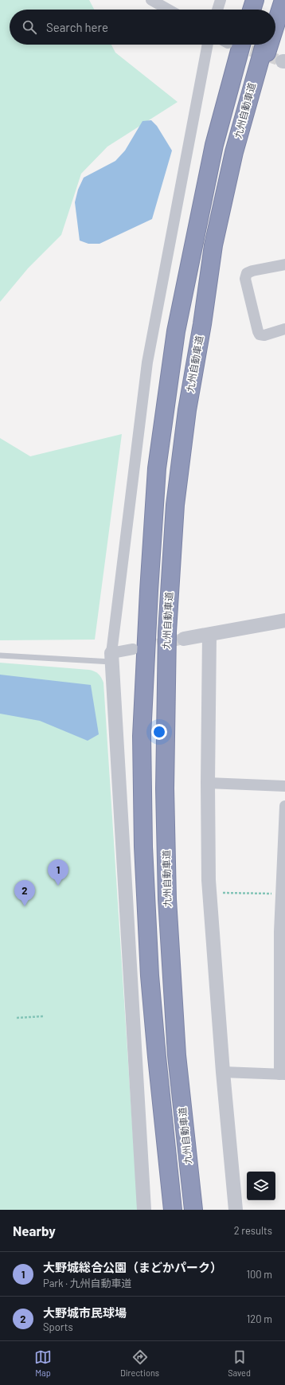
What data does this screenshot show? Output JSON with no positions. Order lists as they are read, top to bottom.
{
  "streets": {
    "highway": ["九州自動車道"]
  },
  "page": {
    "search": "Search here",
    "pins": ["1", "2"],
    "heading": ["Nearby", "2 results"],
    "list": [
      {
        "mark": "1",
        "name": "大野城総合公園（まどかパーク）",
        "note": "Park · 九州自動車道",
        "value": "100 m"
      },
      {
        "mark": "2",
        "name": "大野城市民球場",
        "note": "Sports",
        "value": "120 m"
      }
    ],
    "nav": ["Map", "Directions", "Saved"]
  }
}
